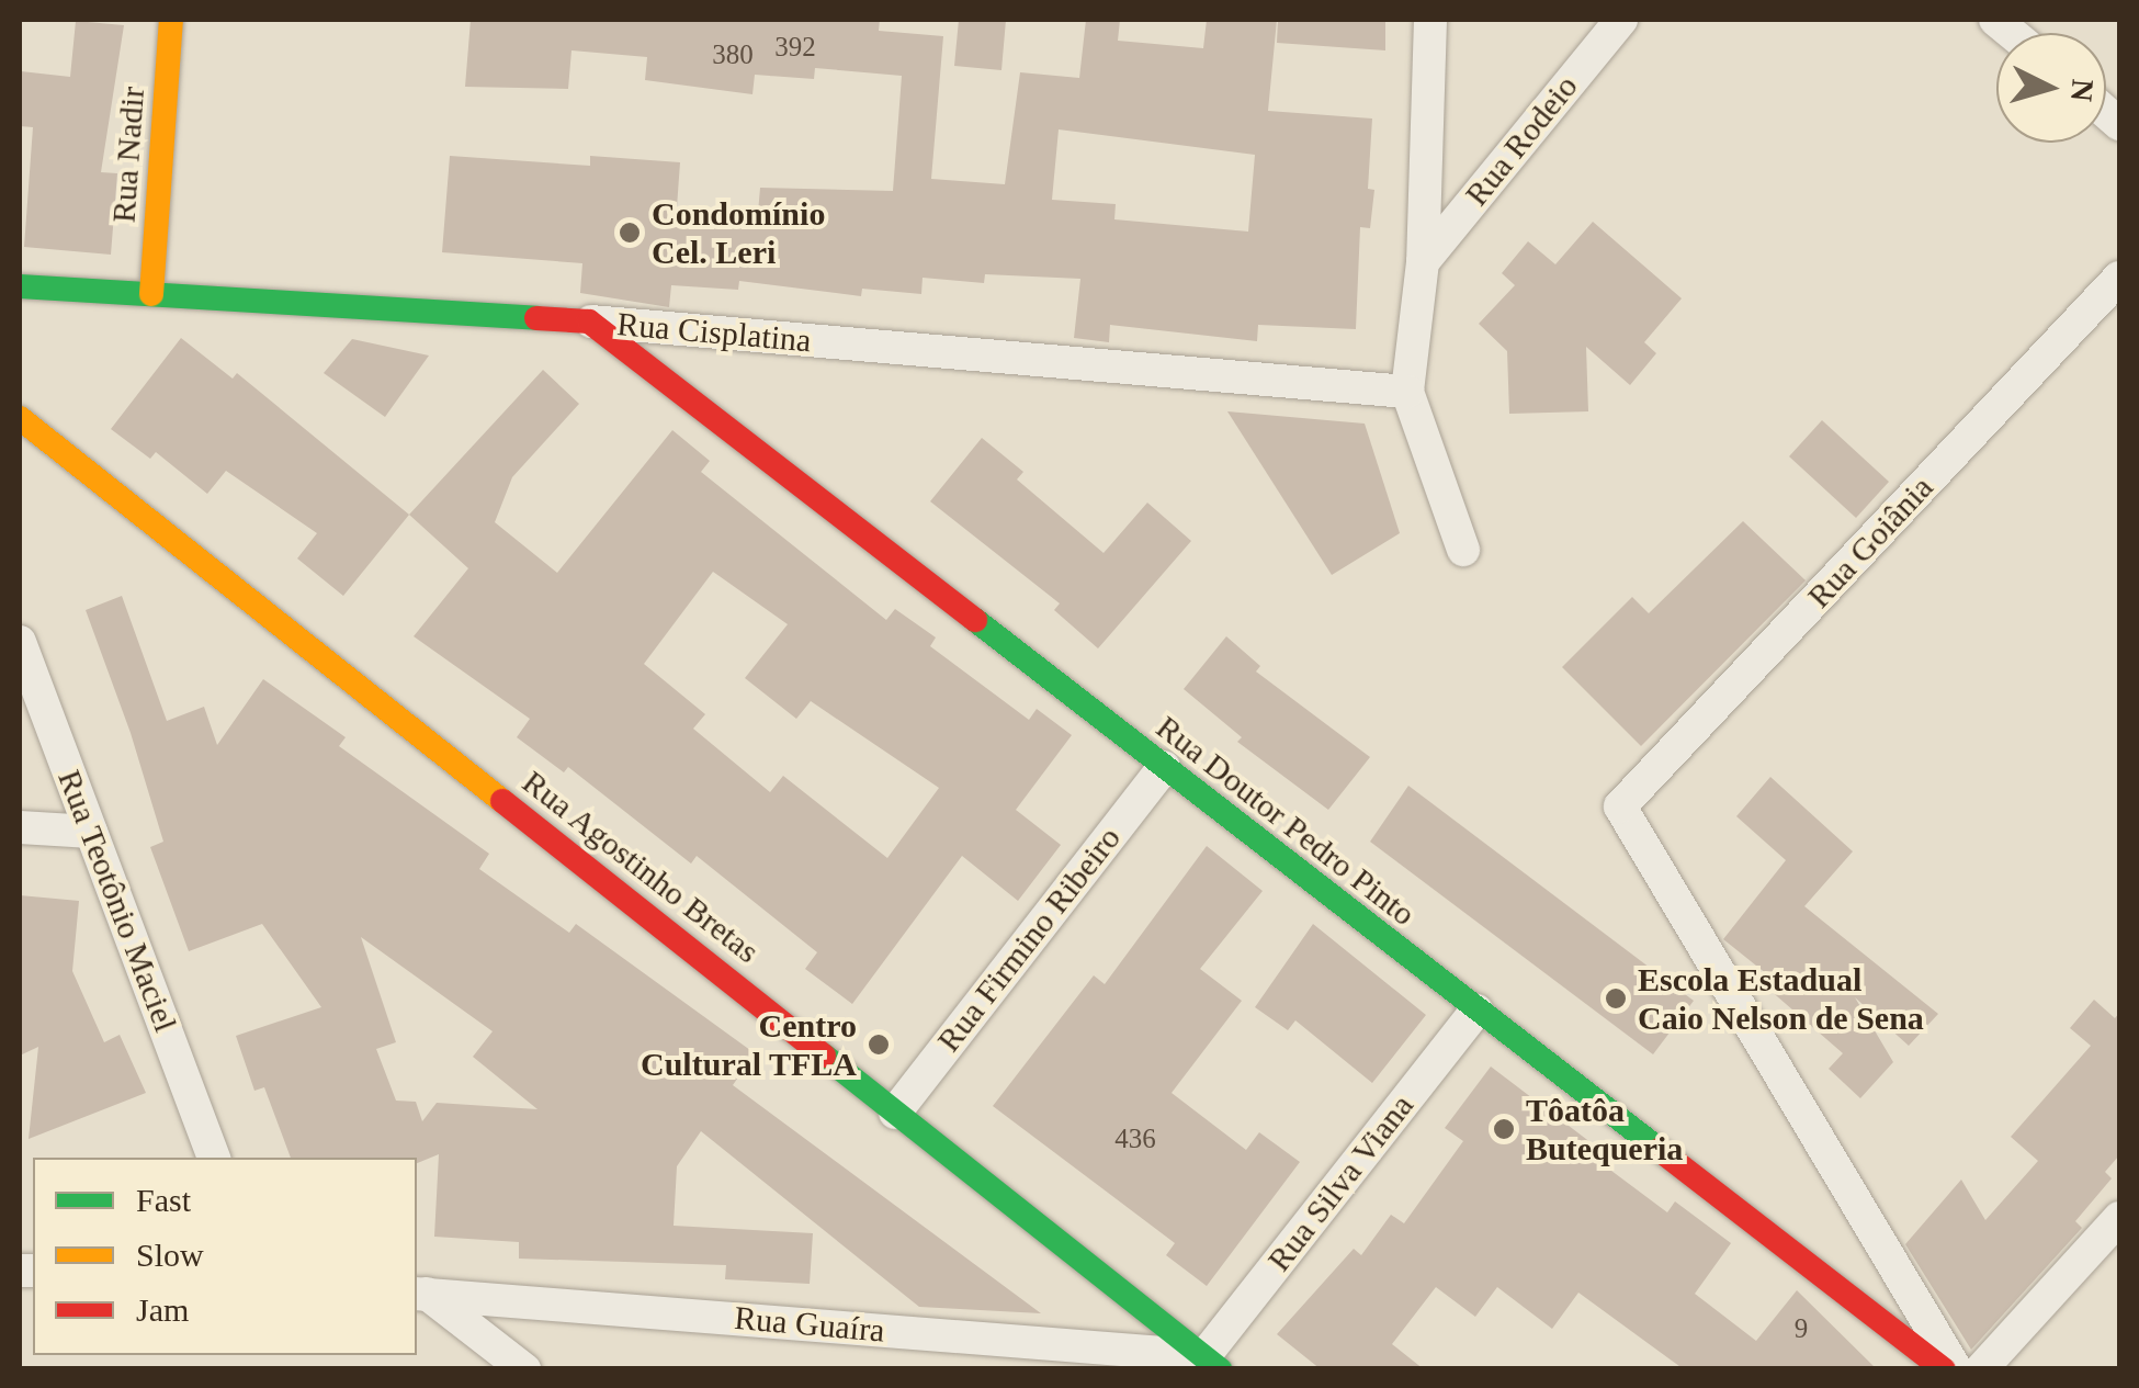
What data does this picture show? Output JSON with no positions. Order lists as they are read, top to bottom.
{
  "streets": {
    "street": [
      "Rua Rodeio",
      "Rua Nadir",
      "Rua Cisplatina",
      "Rua Goiânia",
      "Rua Doutor Pedro Pinto",
      "Rua Agostinho Bretas",
      "Rua Teotônio Maciel",
      "Rua Firmino Ribeiro",
      "Rua Silva Viana",
      "Rua Guaíra"
    ]
  },
  "crossings": [
    ["Rua Nadir", "Rua Cisplatina"],
    ["Rua Cisplatina", "Rua Doutor Pedro Pinto"],
    ["Rua Doutor Pedro Pinto", "Rua Firmino Ribeiro"],
    ["Rua Doutor Pedro Pinto", "Rua Silva Viana"],
    ["Rua Agostinho Bretas", "Rua Firmino Ribeiro"],
    ["Rua Agostinho Bretas", "Rua Silva Viana"],
    ["Rua Agostinho Bretas", "Rua Guaíra"],
    ["Rua Silva Viana", "Rua Guaíra"]
  ],
  "places": [
    "Condomínio Cel. Leri",
    "Escola Estadual Caio Nelson de Sena",
    "Centro Cultural TFLA",
    "Tôatôa Butequeria"
  ],
  "house_numbers": [
    "392",
    "380",
    "436",
    "9"
  ],
  "legend": ["Fast", "Slow", "Jam"],
  "north": "right"
}
